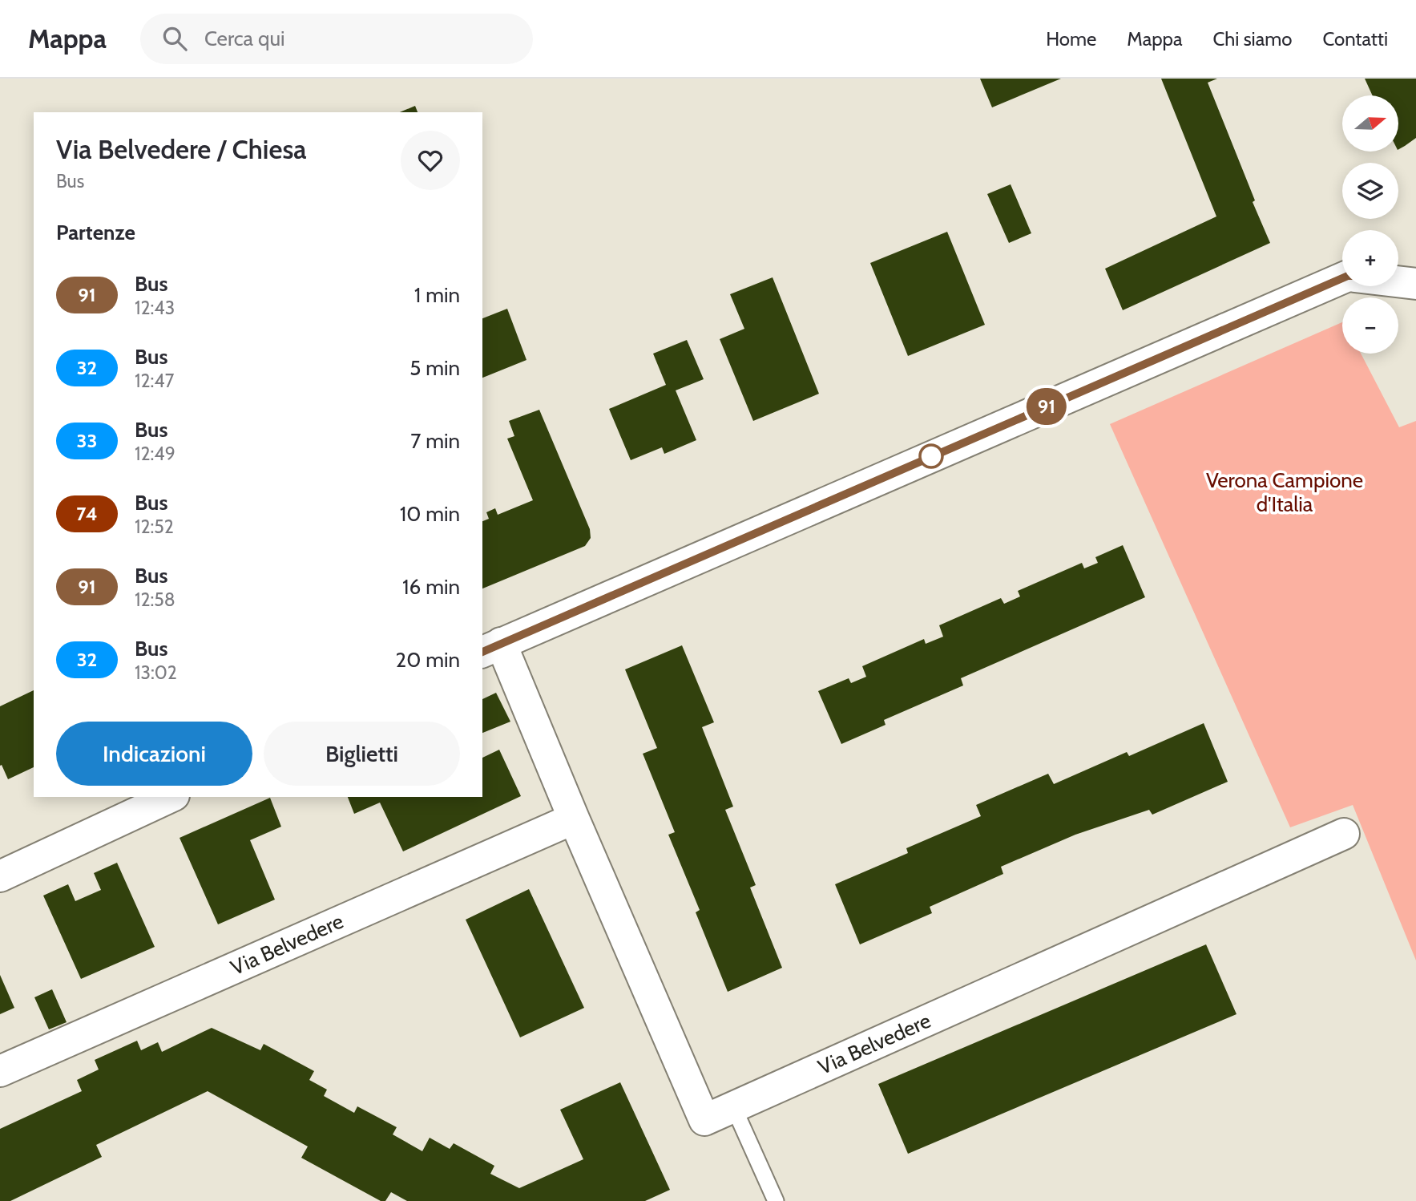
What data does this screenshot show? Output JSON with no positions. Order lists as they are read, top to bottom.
{
  "streets": {
    "street": ["Via Belvedere"]
  },
  "parks": ["Verona Campione d'Italia"],
  "lines": ["bus line 91"],
  "north": "right",
  "page": {
    "header": "Mappa",
    "search": "Cerca qui",
    "nav": [
      "Home",
      "Mappa",
      "Chi siamo",
      "Contatti"
    ],
    "on_map": "91",
    "map_buttons": ["+", "−"],
    "heading": [
      ["Via Belvedere / Chiesa", "Bus"],
      "Partenze"
    ],
    "list": [
      {
        "mark": "91",
        "name": "Bus",
        "note": "12:43",
        "value": "1 min"
      },
      {
        "mark": "32",
        "name": "Bus",
        "note": "12:47",
        "value": "5 min"
      },
      {
        "mark": "33",
        "name": "Bus",
        "note": "12:49",
        "value": "7 min"
      },
      {
        "mark": "74",
        "name": "Bus",
        "note": "12:52",
        "value": "10 min"
      },
      {
        "mark": "91",
        "name": "Bus",
        "note": "12:58",
        "value": "16 min"
      },
      {
        "mark": "32",
        "name": "Bus",
        "note": "13:02",
        "value": "20 min"
      }
    ],
    "buttons": ["Indicazioni", "Biglietti"]
  }
}
